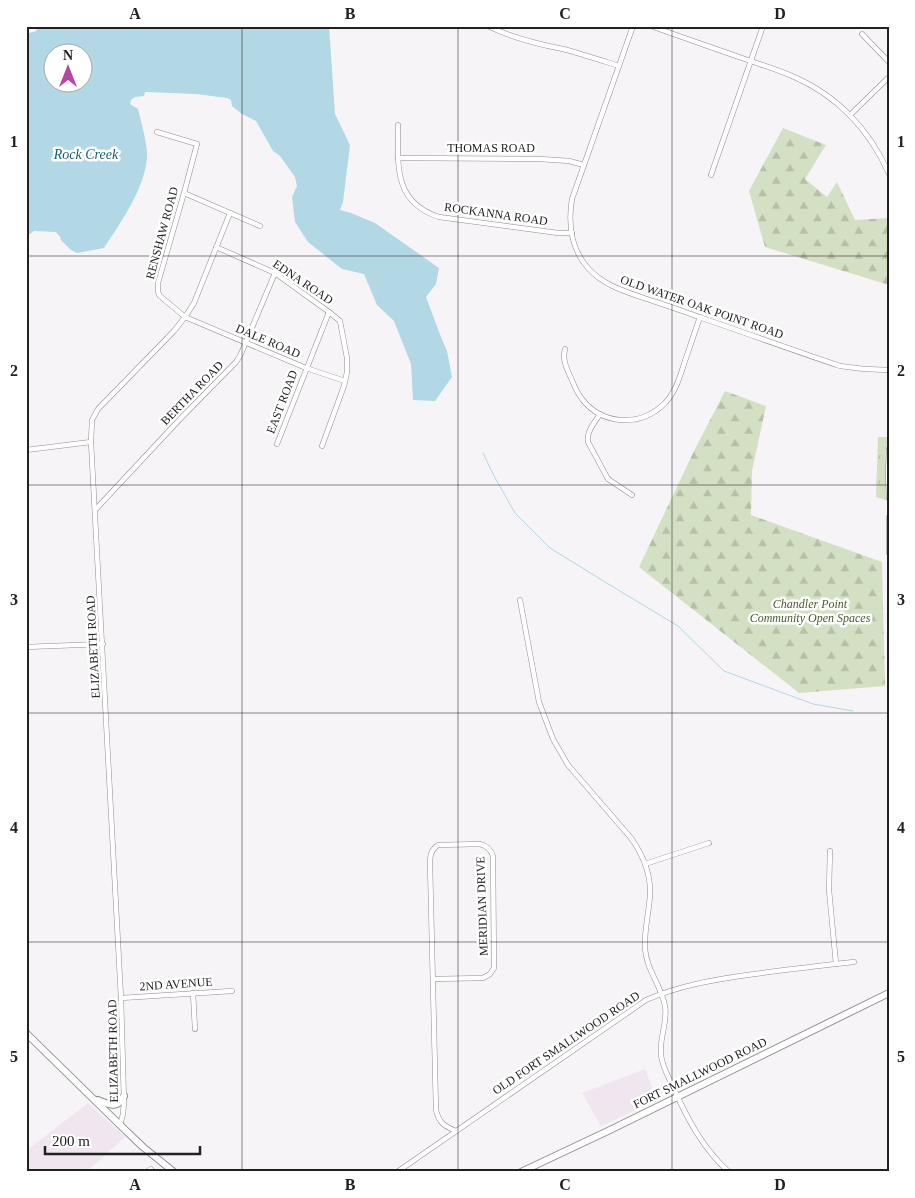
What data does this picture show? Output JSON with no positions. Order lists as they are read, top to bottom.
{
  "streets": {
    "main road": ["FORT SMALLWOOD ROAD"],
    "street": [
      "THOMAS ROAD",
      "ROCKANNA ROAD",
      "RENSHAW ROAD",
      "EDNA ROAD",
      "OLD WATER OAK POINT ROAD",
      "DALE ROAD",
      "BERTHA ROAD",
      "EAST ROAD",
      "ELIZABETH ROAD",
      "MERIDIAN DRIVE",
      "2ND AVENUE",
      "OLD FORT SMALLWOOD ROAD"
    ]
  },
  "crossings": [
    ["THOMAS ROAD", "ROCKANNA ROAD"],
    ["THOMAS ROAD", "OLD WATER OAK POINT ROAD"],
    ["ROCKANNA ROAD", "OLD WATER OAK POINT ROAD"],
    ["RENSHAW ROAD", "DALE ROAD"],
    ["RENSHAW ROAD", "ELIZABETH ROAD"],
    ["EDNA ROAD", "DALE ROAD"],
    ["EDNA ROAD", "BERTHA ROAD"],
    ["EDNA ROAD", "EAST ROAD"],
    ["EDNA ROAD", "ELIZABETH ROAD"],
    ["DALE ROAD", "BERTHA ROAD"],
    ["DALE ROAD", "EAST ROAD"],
    ["DALE ROAD", "ELIZABETH ROAD"],
    ["BERTHA ROAD", "ELIZABETH ROAD"],
    ["ELIZABETH ROAD", "2ND AVENUE"],
    ["MERIDIAN DRIVE", "OLD FORT SMALLWOOD ROAD"]
  ],
  "water": ["Rock Creek"],
  "parks": ["Chandler Point Community Open Spaces"],
  "scale_bar": "200 m",
  "north": "top",
  "grid": {
    "columns": [
      "A",
      "B",
      "C",
      "D"
    ],
    "rows": [
      "1",
      "2",
      "3",
      "4",
      "5"
    ]
  }
}
